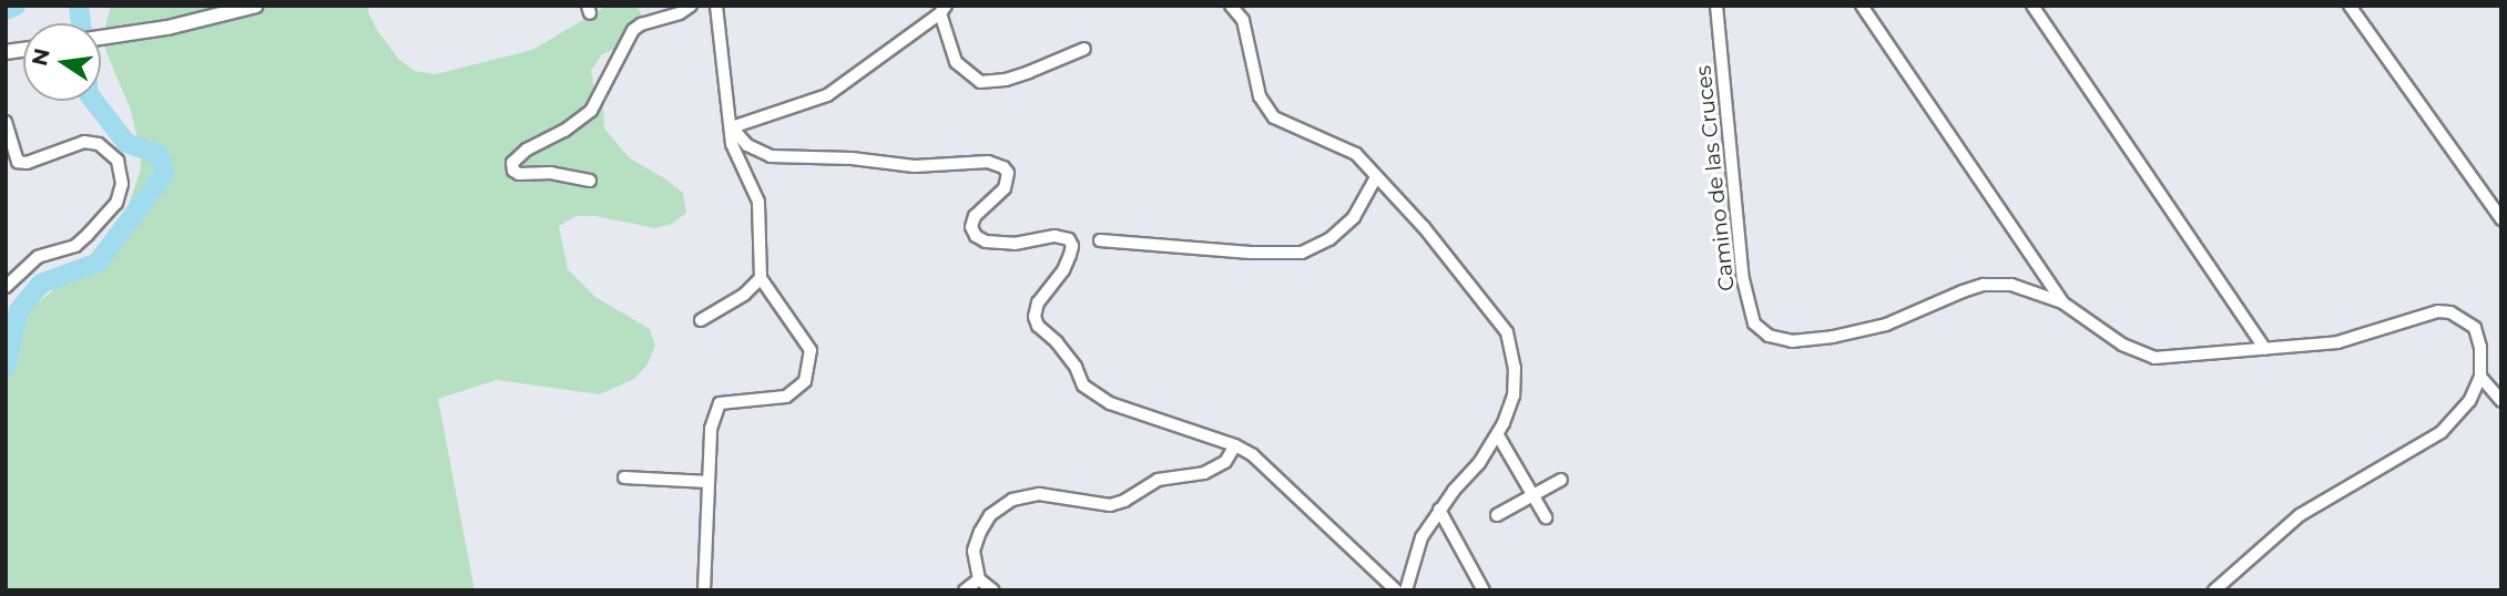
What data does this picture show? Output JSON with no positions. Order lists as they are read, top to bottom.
{
  "streets": {
    "street": ["Camino de las Cruces"]
  },
  "north": "left"
}
